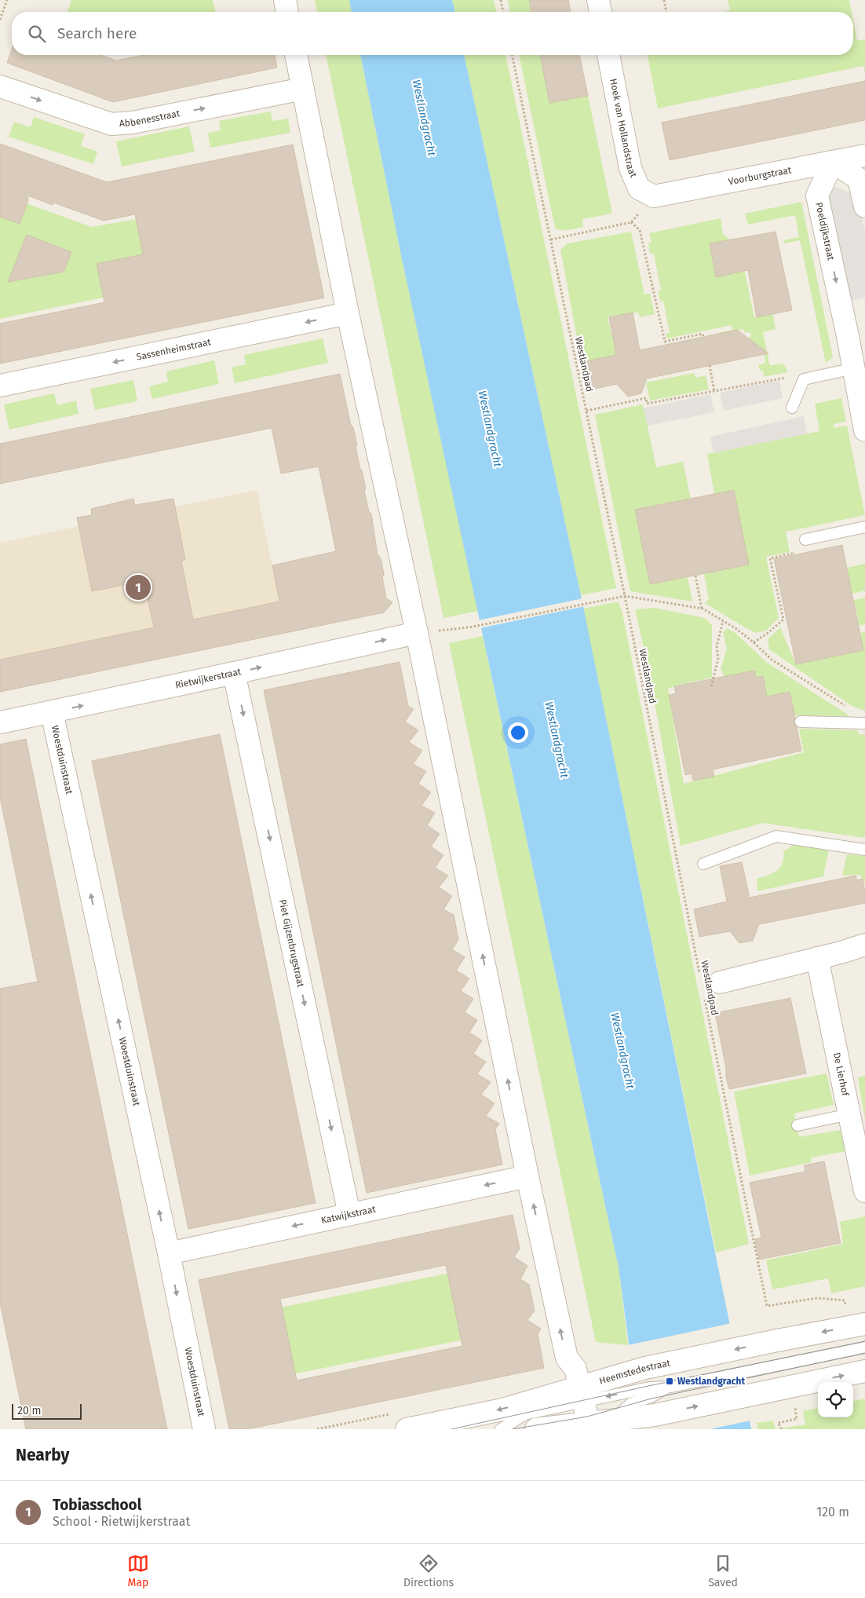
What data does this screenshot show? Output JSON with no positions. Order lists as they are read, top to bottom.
{
  "streets": {
    "street": [
      "Abbenesstraat",
      "Hoek van Hollandstraat",
      "Voorburgstraat",
      "Poeldijkstraat",
      "Sassenheimstraat",
      "Rietwijkerstraat",
      "Woestduinstraat",
      "Piet Gijzenbrugstraat",
      "De Lierhof",
      "Katwijkstraat",
      "Heemstedestraat"
    ],
    "path": ["Westlandpad"]
  },
  "crossings": [
    ["Hoek van Hollandstraat", "Voorburgstraat"],
    ["Voorburgstraat", "Poeldijkstraat"],
    ["Rietwijkerstraat", "Woestduinstraat"],
    ["Rietwijkerstraat", "Piet Gijzenbrugstraat"],
    ["Woestduinstraat", "Katwijkstraat"],
    ["Piet Gijzenbrugstraat", "Katwijkstraat"]
  ],
  "one_way": [
    "Abbenesstraat",
    "Poeldijkstraat",
    "Sassenheimstraat",
    "Rietwijkerstraat",
    "Katwijkstraat"
  ],
  "water": ["Westlandgracht"],
  "places": {
    "transit": ["Westlandgracht"]
  },
  "scale_bar": "20 m",
  "page": {
    "search": "Search here",
    "pins": "1",
    "scale": "20 m",
    "heading": "Nearby",
    "list": [
      {
        "mark": "1",
        "name": "Tobiasschool",
        "note": "School · Rietwijkerstraat",
        "value": "120 m"
      }
    ],
    "nav": ["Map", "Directions", "Saved"]
  }
}
